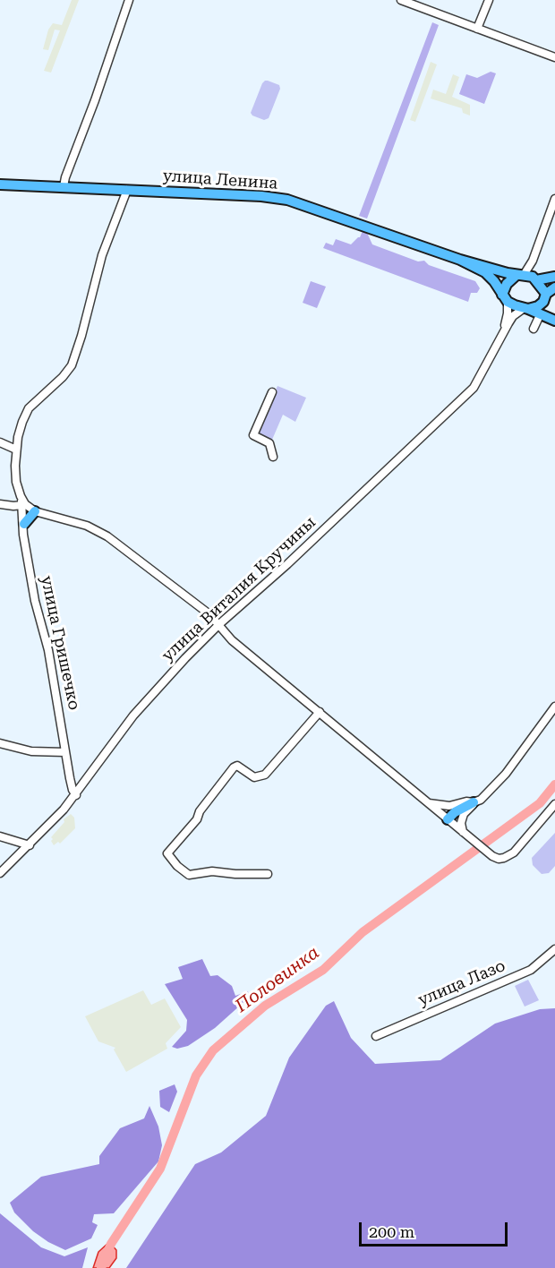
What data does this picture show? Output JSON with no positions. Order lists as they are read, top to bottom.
{
  "streets": {
    "main road": ["улица Ленина"],
    "street": ["улица Виталия Кручины", "улица Гришечко", "улица Лазо"]
  },
  "crossings": [
    ["улица Ленина", "улица Виталия Кручины"],
    ["улица Ленина", "улица Гришечко"],
    ["улица Виталия Кручины", "улица Гришечко"]
  ],
  "water": ["Половинка"],
  "scale_bar": "200 m"
}
